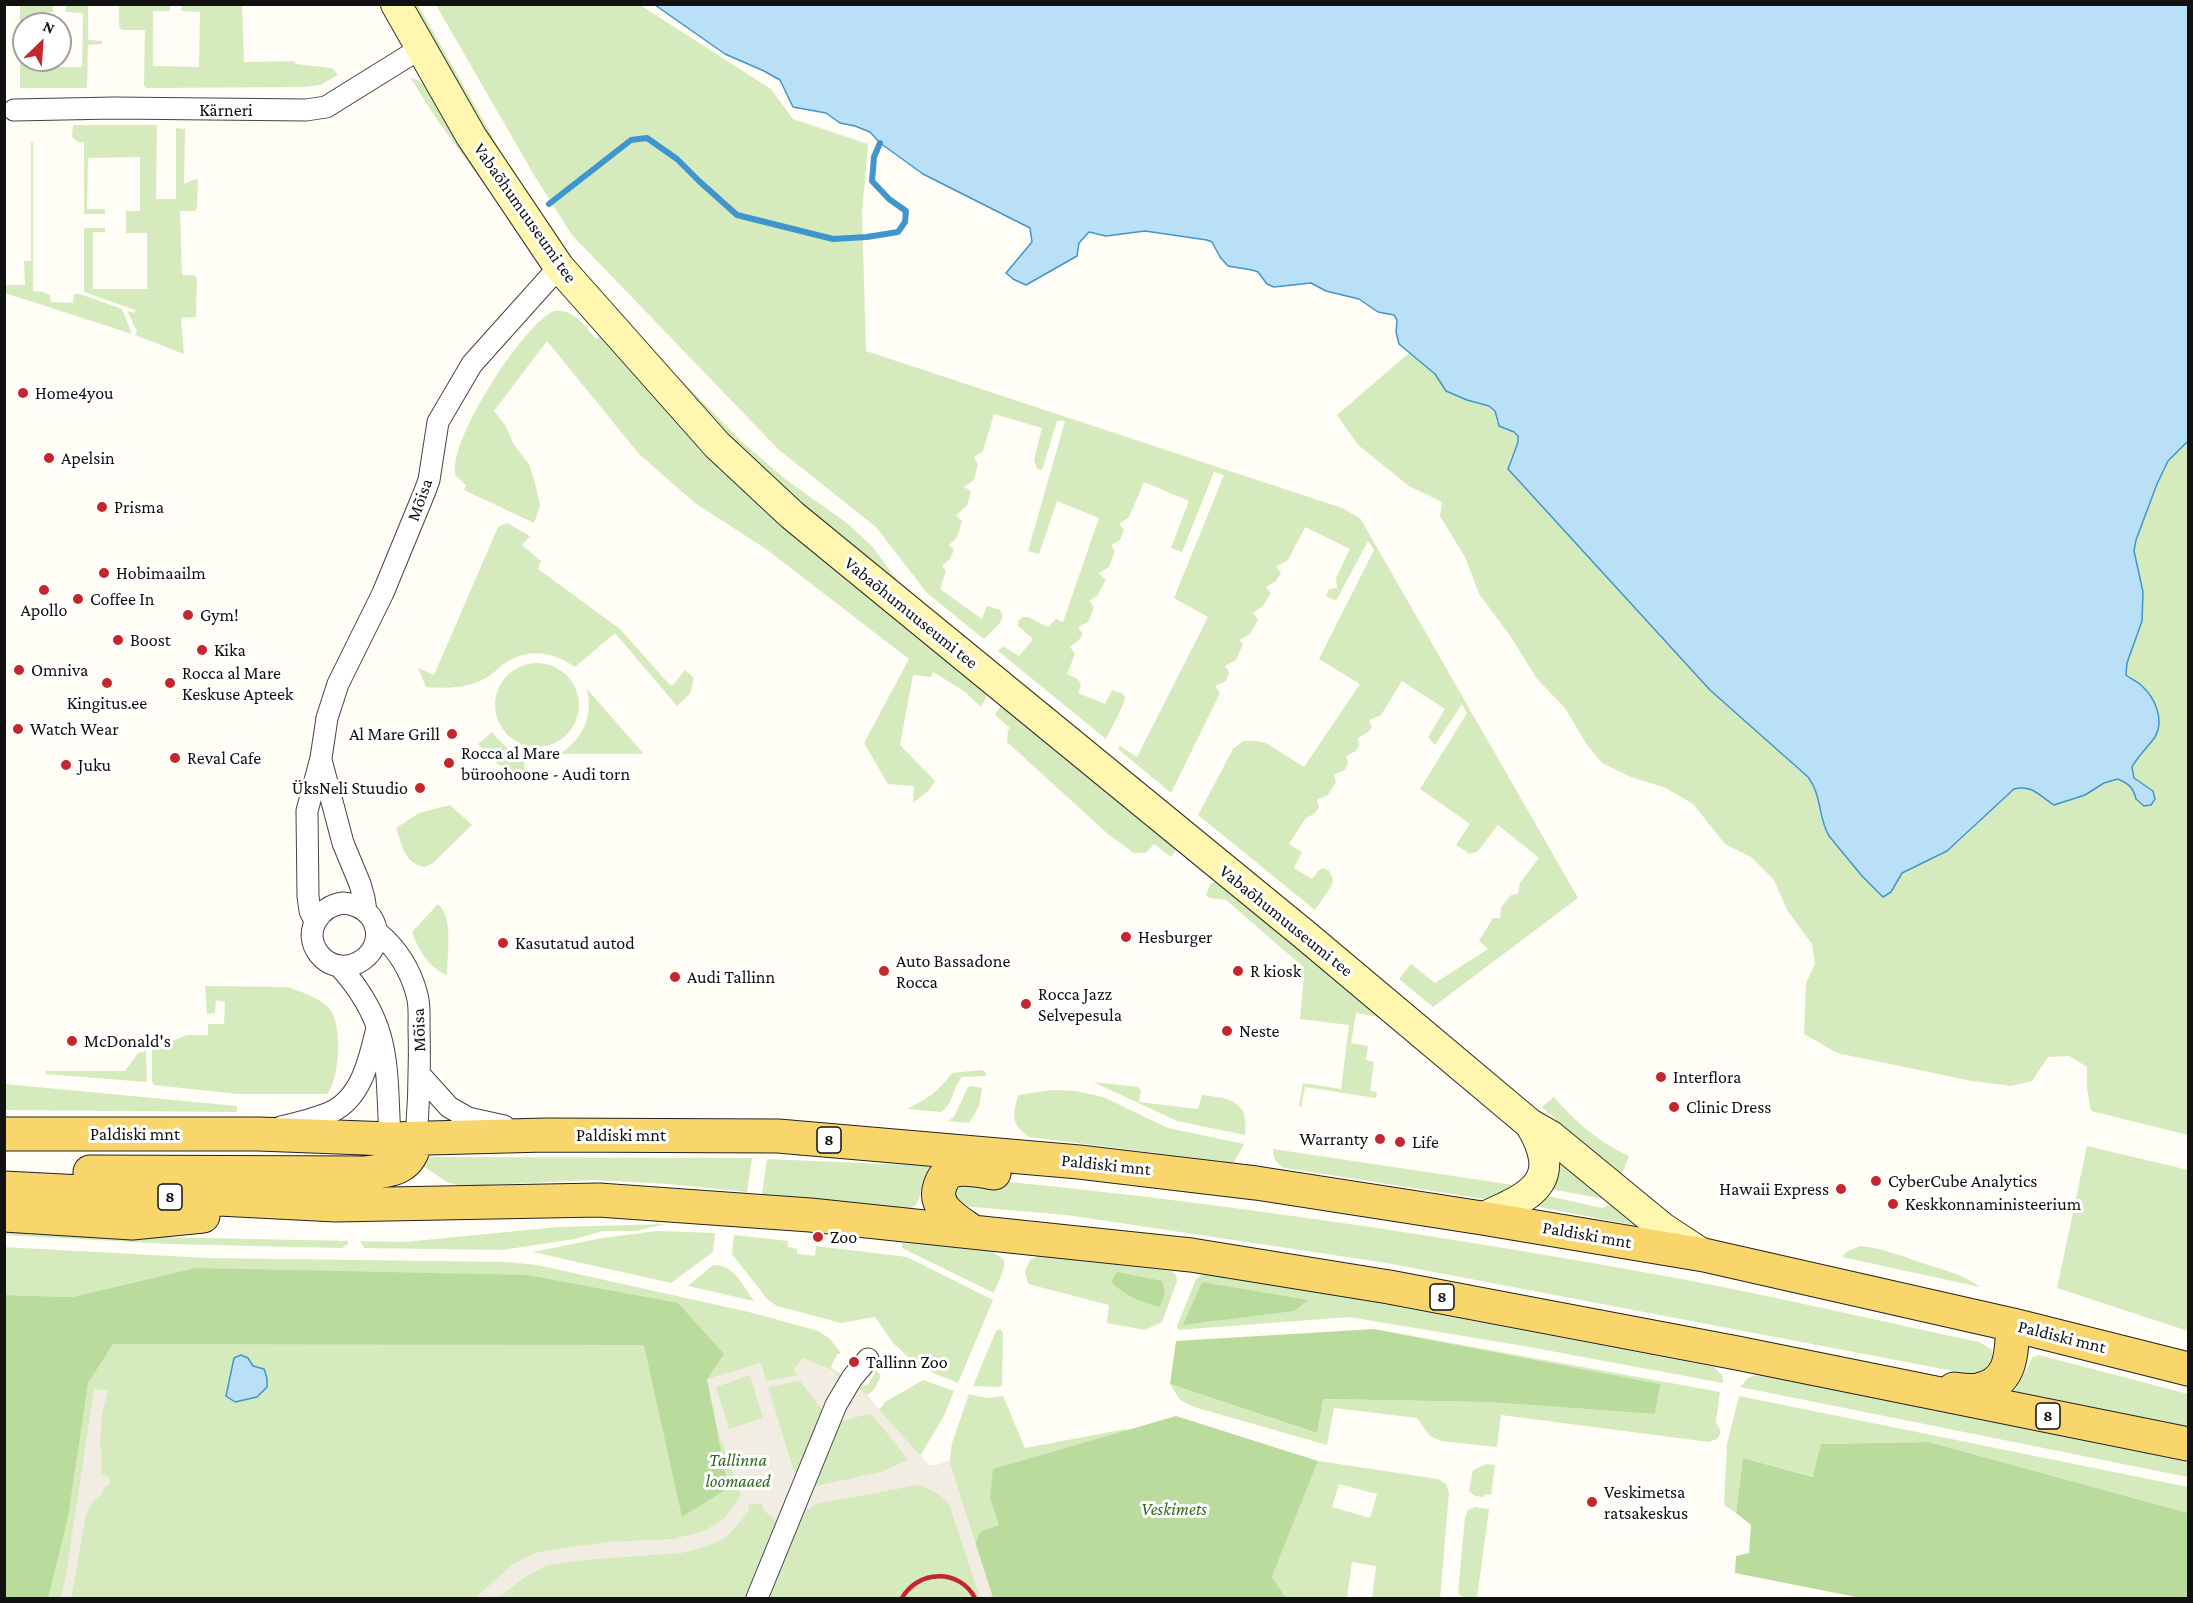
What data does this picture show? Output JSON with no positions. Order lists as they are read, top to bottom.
{
  "streets": {
    "main road": ["Paldiski mnt", "8"],
    "street": ["Kärneri", "Vabaõhumuuseumi tee", "Mõisa"]
  },
  "crossings": [
    ["Kärneri", "Vabaõhumuuseumi tee"],
    ["Vabaõhumuuseumi tee", "Mõisa"],
    ["Mõisa", "Paldiski mnt"]
  ],
  "parks": ["Tallinna loomaaed", "Veskimets"],
  "places": [
    "Home4you",
    "Apelsin",
    "Prisma",
    "Hobimaailm",
    "Apollo",
    "Coffee In",
    "Gym!",
    "Boost",
    "Kika",
    "Omniva",
    "Kingitus.ee",
    "Rocca al Mare Keskuse Apteek",
    "Watch Wear",
    "Al Mare Grill",
    "Reval Cafe",
    "Rocca al Mare büroohoone - Audi torn",
    "Juku",
    "ÜksNeli Stuudio",
    "Hesburger",
    "Kasutatud autod",
    "Auto Bassadone Rocca",
    "R kiosk",
    "Audi Tallinn",
    "Rocca Jazz Selvepesula",
    "Neste",
    "McDonald's",
    "Interflora",
    "Clinic Dress",
    "Warranty",
    "Life",
    "CyberCube Analytics",
    "Hawaii Express",
    "Keskkonnaministeerium",
    "Zoo",
    "Tallinn Zoo",
    "Veskimetsa ratsakeskus"
  ],
  "north": "top right"
}
